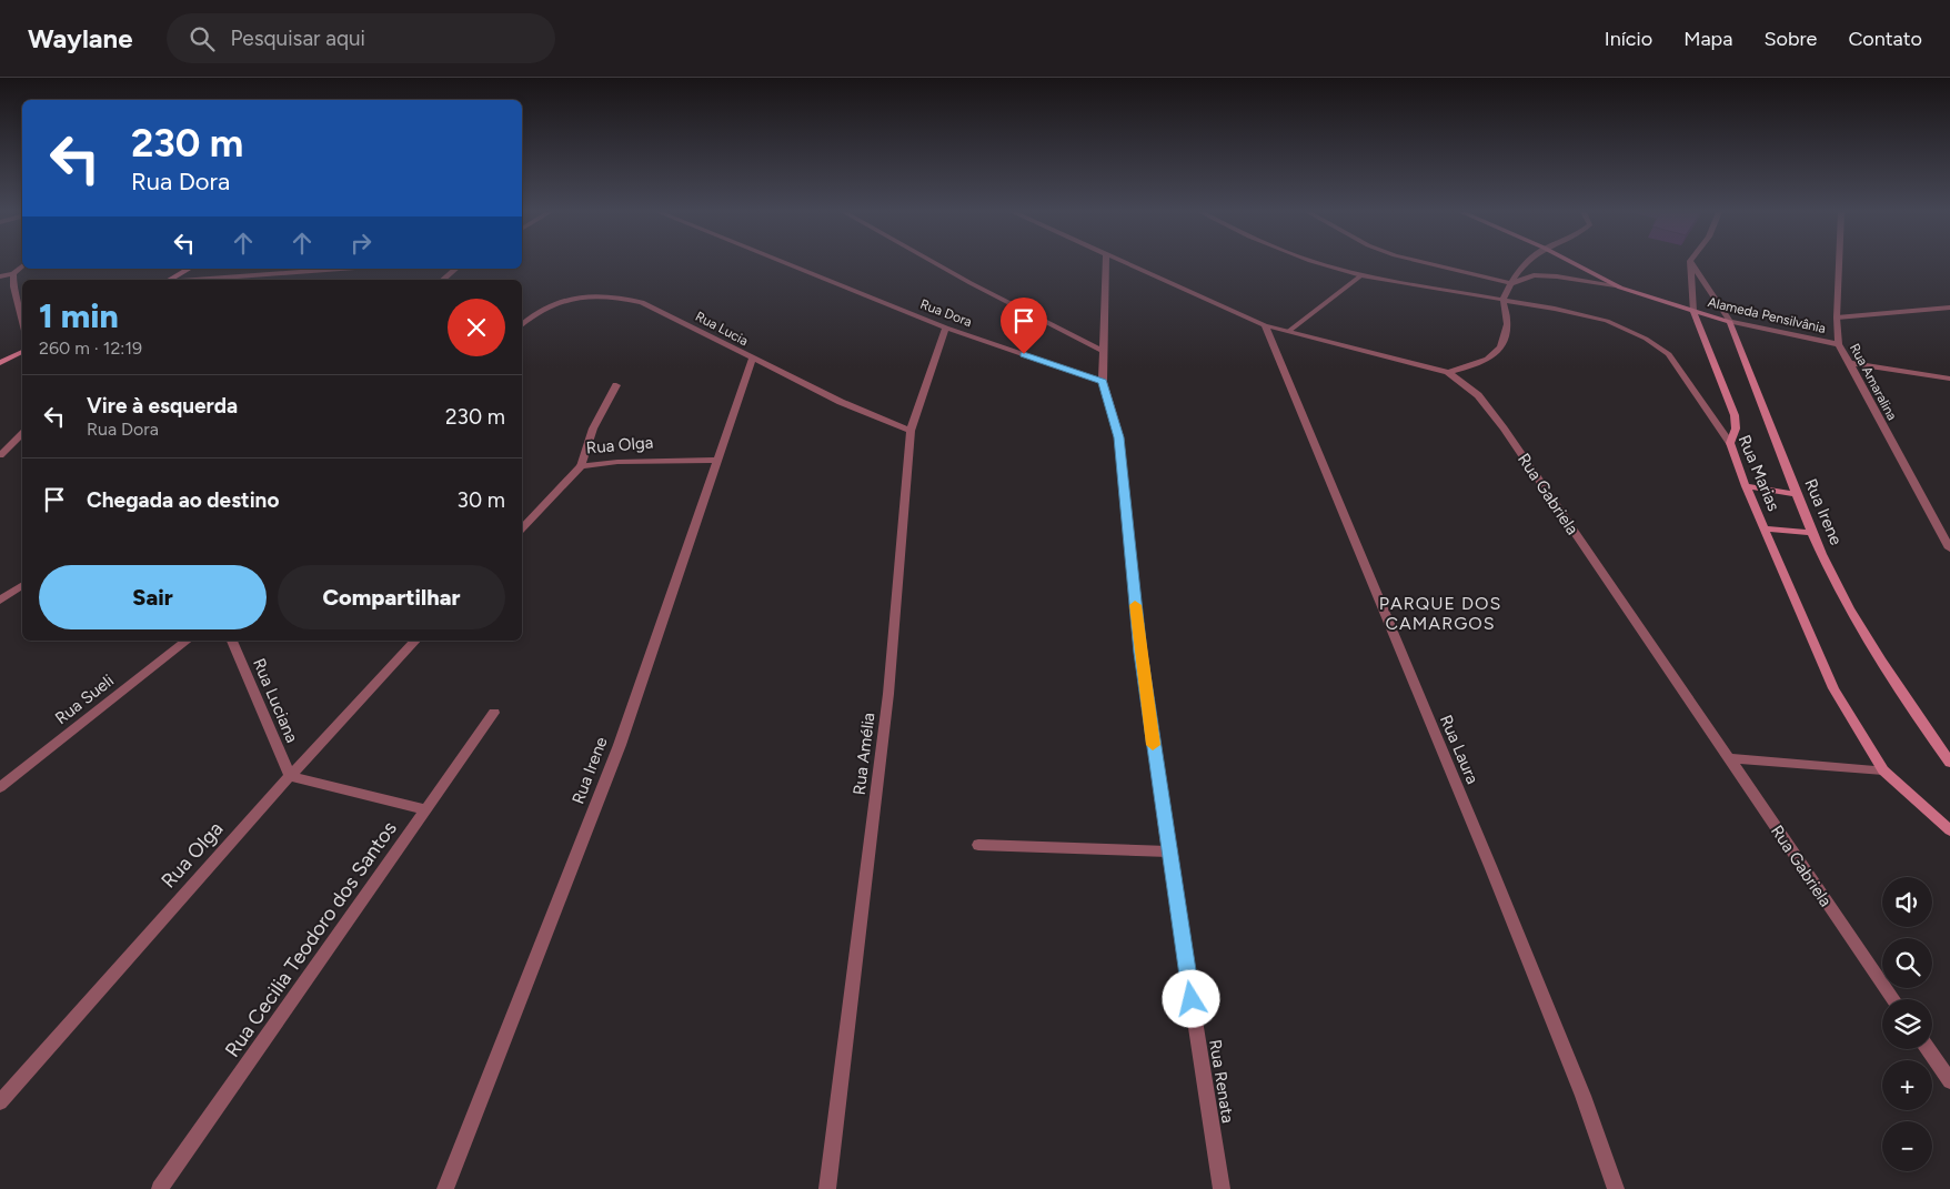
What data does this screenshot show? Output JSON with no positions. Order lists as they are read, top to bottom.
{
  "streets": {
    "street": [
      "Rua Dora",
      "Alameda Pensilvânia",
      "Rua Lucia",
      "Rua Amaralina",
      "Rua Olga",
      "Rua Marias",
      "Rua Gabriela",
      "Rua Irene",
      "Rua Sueli",
      "Rua Luciana",
      "Rua Laura",
      "Rua Amélia",
      "Rua Cecilia Teodoro dos Santos",
      "Rua Renata"
    ]
  },
  "crossings": [
    ["Rua Dora", "Rua Amélia"],
    ["Rua Dora", "Rua Renata"],
    ["Alameda Pensilvânia", "Rua Amaralina"],
    ["Alameda Pensilvânia", "Rua Irene"],
    ["Rua Lucia", "Rua Irene"],
    ["Rua Lucia", "Rua Amélia"],
    ["Rua Olga", "Rua Irene"],
    ["Rua Olga", "Rua Luciana"],
    ["Rua Gabriela", "Rua Laura"]
  ],
  "districts": ["PARQUE DOS CAMARGOS"],
  "page": {
    "header": "Waylane",
    "search": "Pesquisar aqui",
    "nav": [
      "Início",
      "Mapa",
      "Sobre",
      "Contato"
    ],
    "turn": ["230 m", "Rua Dora"],
    "heading": ["1 min", "260 m · 12:19"],
    "list": [
      {
        "name": "Vire à esquerda",
        "note": "Rua Dora",
        "value": "230 m"
      },
      {
        "name": "Chegada ao destino",
        "value": "30 m"
      }
    ],
    "buttons": ["Sair", "Compartilhar"],
    "map_buttons": ["+", "−"]
  }
}
